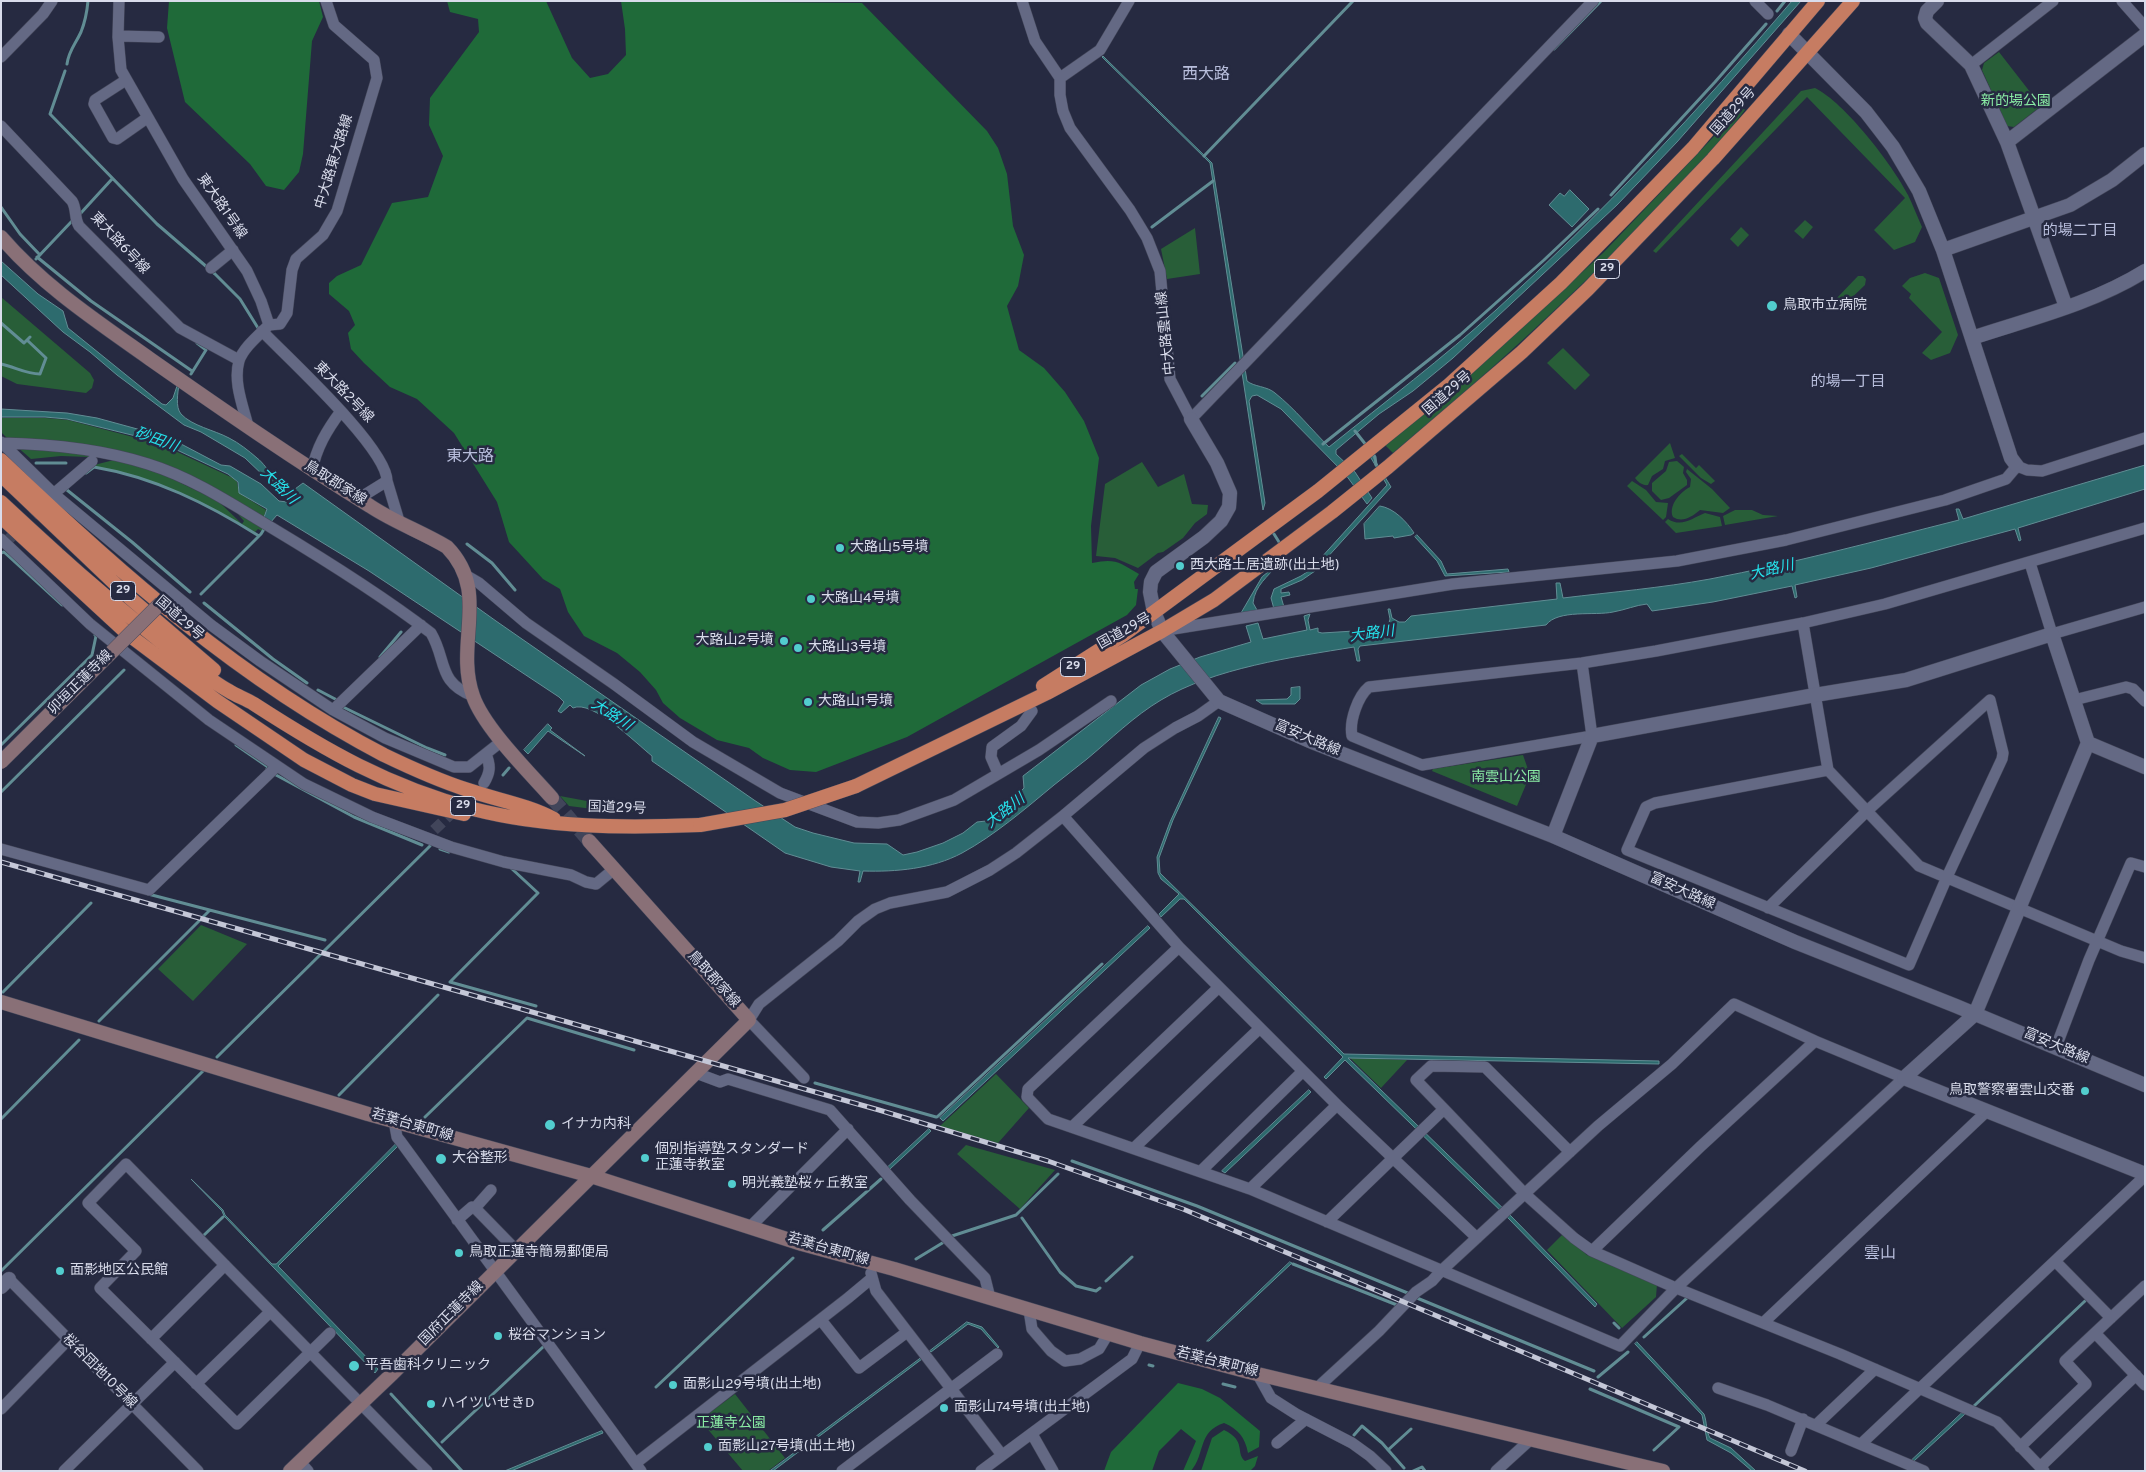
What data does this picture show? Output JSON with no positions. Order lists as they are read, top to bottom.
{
  "streets": {
    "highway": ["国道29号", "29"],
    "main road": [
      "鳥取郡家線",
      "卯垣正蓮寺線",
      "若葉台東町線",
      "国府正蓮寺線"
    ],
    "street": [
      "中大路東大路線",
      "東大路1号線",
      "東大路6号線",
      "中大路雲山線",
      "東大路2号線",
      "富安大路線",
      "桜谷団地10号線"
    ]
  },
  "crossings": [
    ["国道29号", "中大路雲山線"],
    ["中大路東大路線", "東大路1号線"],
    ["中大路東大路線", "東大路2号線"],
    ["東大路1号線", "東大路2号線"],
    ["中大路雲山線", "富安大路線"],
    ["東大路2号線", "鳥取郡家線"],
    ["鳥取郡家線", "若葉台東町線"],
    ["鳥取郡家線", "国府正蓮寺線"],
    ["若葉台東町線", "国府正蓮寺線"]
  ],
  "districts": [
    "西大路",
    "的場二丁目",
    "的場一丁目",
    "東大路",
    "雲山"
  ],
  "water": ["砂田川", "大路川"],
  "parks": ["新的場公園", "南雲山公園", "正蓮寺公園"],
  "places": [
    "鳥取市立病院",
    "大路山5号墳",
    "西大路土居遺跡(出土地)",
    "大路山4号墳",
    "大路山2号墳",
    "大路山3号墳",
    "大路山1号墳",
    "鳥取警察署雲山交番",
    "イナカ内科",
    "個別指導塾スタンダード 正蓮寺教室",
    "大谷整形",
    "明光義塾桜ヶ丘教室",
    "鳥取正蓮寺簡易郵便局",
    "面影地区公民館",
    "桜谷マンション",
    "平吾歯科クリニック",
    "面影山29号墳(出土地)",
    "ハイツいせきD",
    "面影山74号墳(出土地)",
    "面影山27号墳(出土地)"
  ]
}
